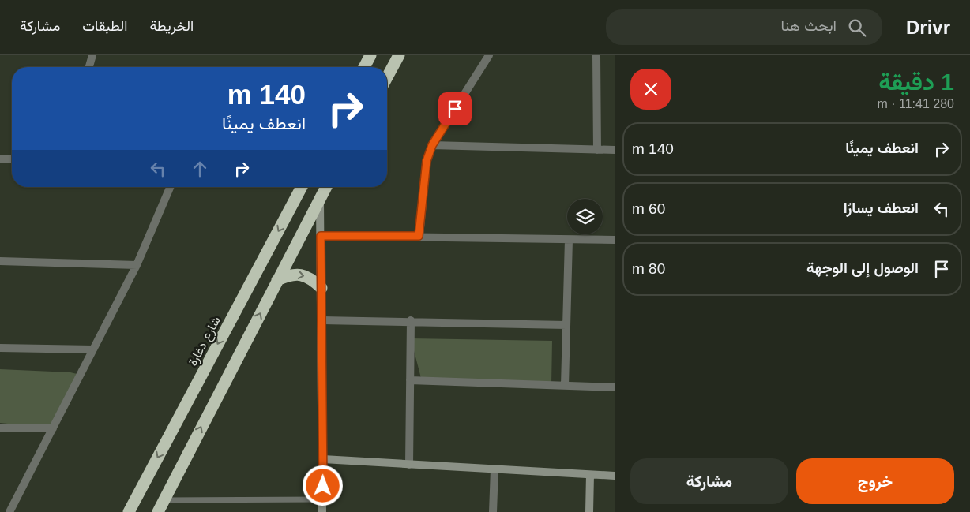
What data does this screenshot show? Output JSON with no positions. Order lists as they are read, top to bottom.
{
  "streets": {
    "highway": ["شارع دغارة"]
  },
  "page": {
    "header": "Drivr",
    "search": "ابحث هنا",
    "nav": ["الخريطة", "الطبقات", "مشاركة"],
    "heading": ["1 دقيقة", "280 m · 11:41"],
    "turn": ["140 m", "انعطف يمينًا"],
    "list": [
      {
        "name": "انعطف يمينًا",
        "value": "140 m"
      },
      {
        "name": "انعطف يسارًا",
        "value": "60 m"
      },
      {
        "name": "الوصول إلى الوجهة",
        "value": "80 m"
      }
    ],
    "buttons": ["خروج", "مشاركة"]
  }
}
